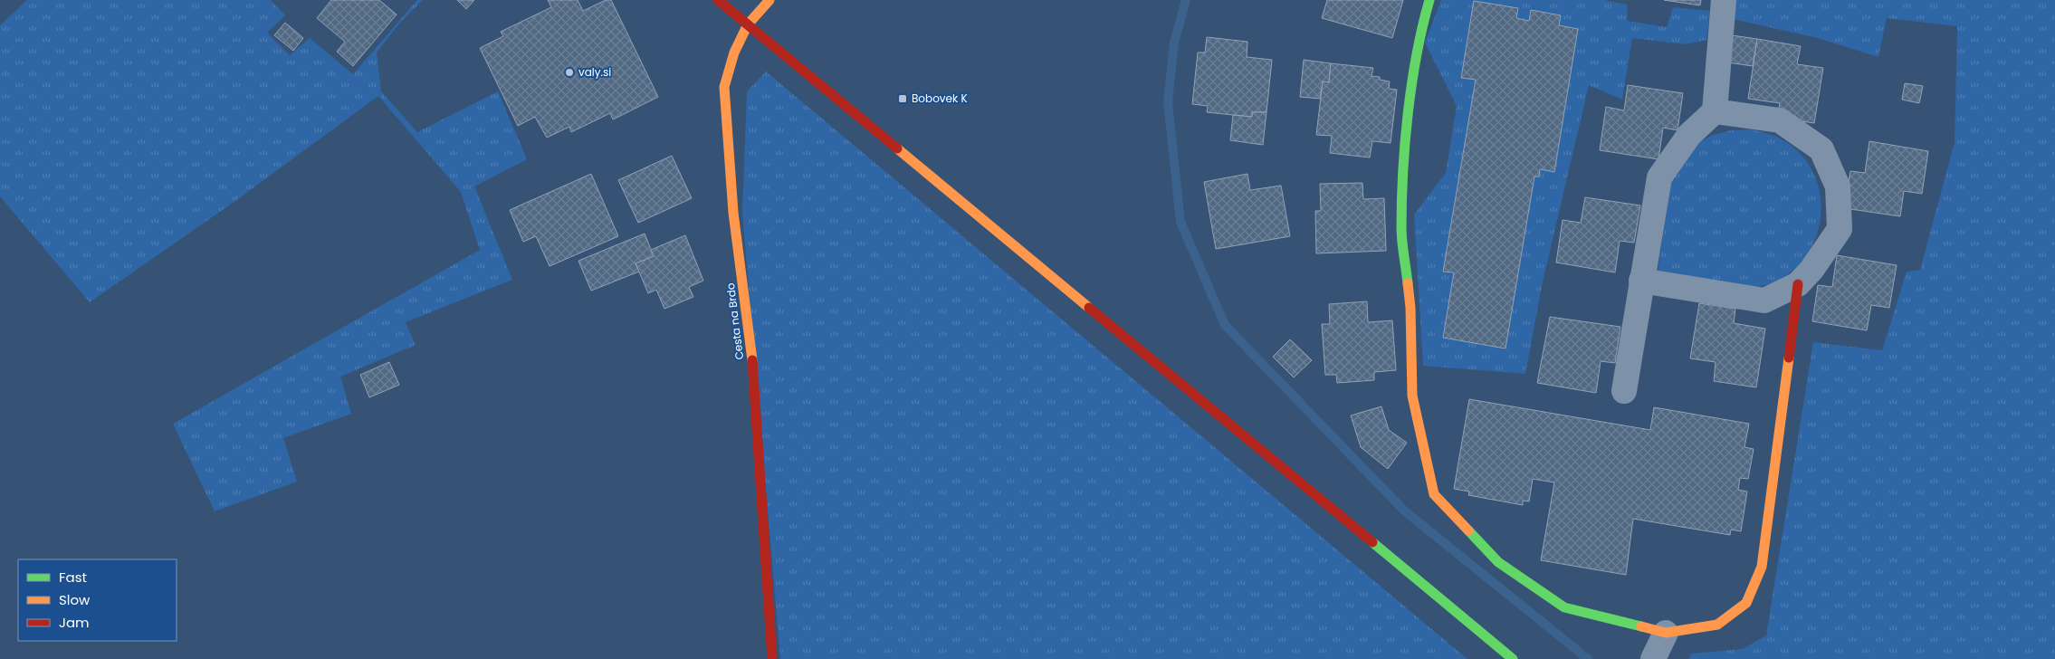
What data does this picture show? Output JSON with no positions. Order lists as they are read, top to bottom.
{
  "streets": {
    "street": ["Cesta na Brdo"]
  },
  "places": {
    "other": ["valy.si"],
    "transit": ["Bobovek K"]
  },
  "legend": ["Fast", "Slow", "Jam"]
}
